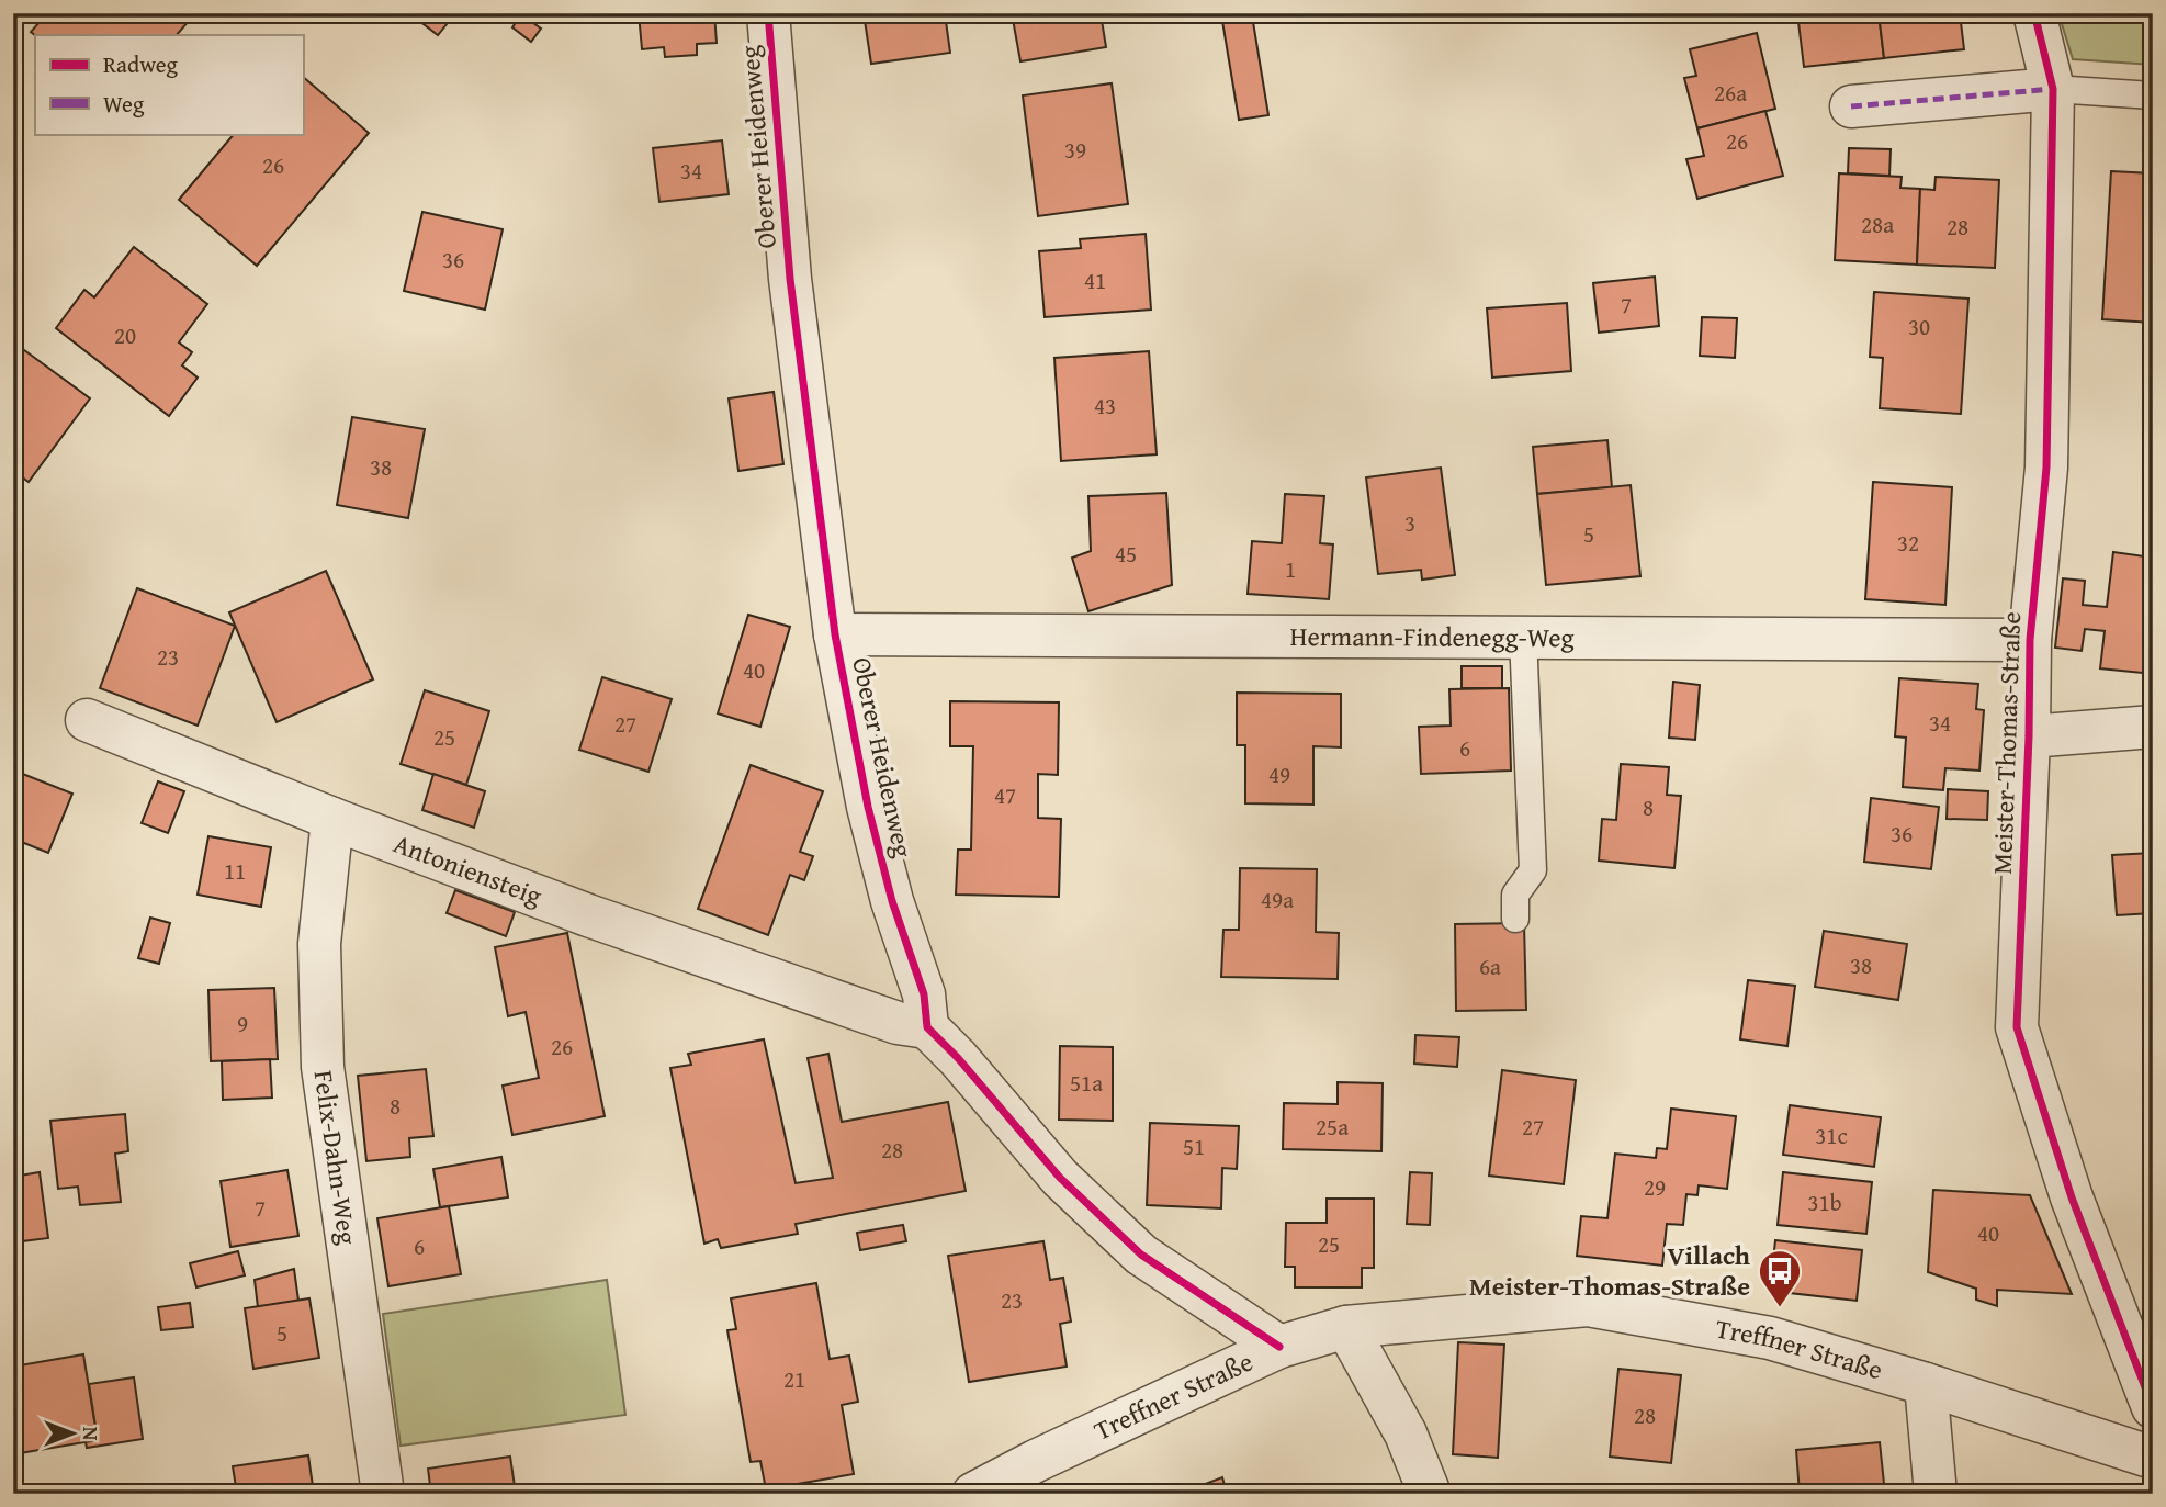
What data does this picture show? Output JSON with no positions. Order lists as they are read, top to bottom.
{
  "streets": {
    "street": [
      "Oberer Heidenweg",
      "Hermann-Findenegg-Weg",
      "Meister-Thomas-Straße",
      "Antoniensteig",
      "Felix-Dahn-Weg",
      "Treffner Straße"
    ]
  },
  "crossings": [
    ["Oberer Heidenweg", "Hermann-Findenegg-Weg"],
    ["Oberer Heidenweg", "Antoniensteig"],
    ["Hermann-Findenegg-Weg", "Meister-Thomas-Straße"],
    ["Antoniensteig", "Felix-Dahn-Weg"]
  ],
  "places": {
    "bus stop": ["Villach Meister-Thomas-Straße"]
  },
  "house_numbers": [
    "26a",
    "26",
    "39",
    "26",
    "34",
    "28a",
    "28",
    "36",
    "41",
    "7",
    "30",
    "20",
    "43",
    "38",
    "3",
    "5",
    "32",
    "45",
    "1",
    "23",
    "40",
    "34",
    "27",
    "25",
    "6",
    "49",
    "47",
    "8",
    "36",
    "11",
    "49a",
    "38",
    "6a",
    "9",
    "26",
    "51a",
    "8",
    "25a",
    "27",
    "31c",
    "51",
    "28",
    "29",
    "31b",
    "7",
    "40",
    "25",
    "6",
    "23",
    "5",
    "21",
    "28"
  ],
  "legend": ["Radweg", "Weg"],
  "north": "right"
}
